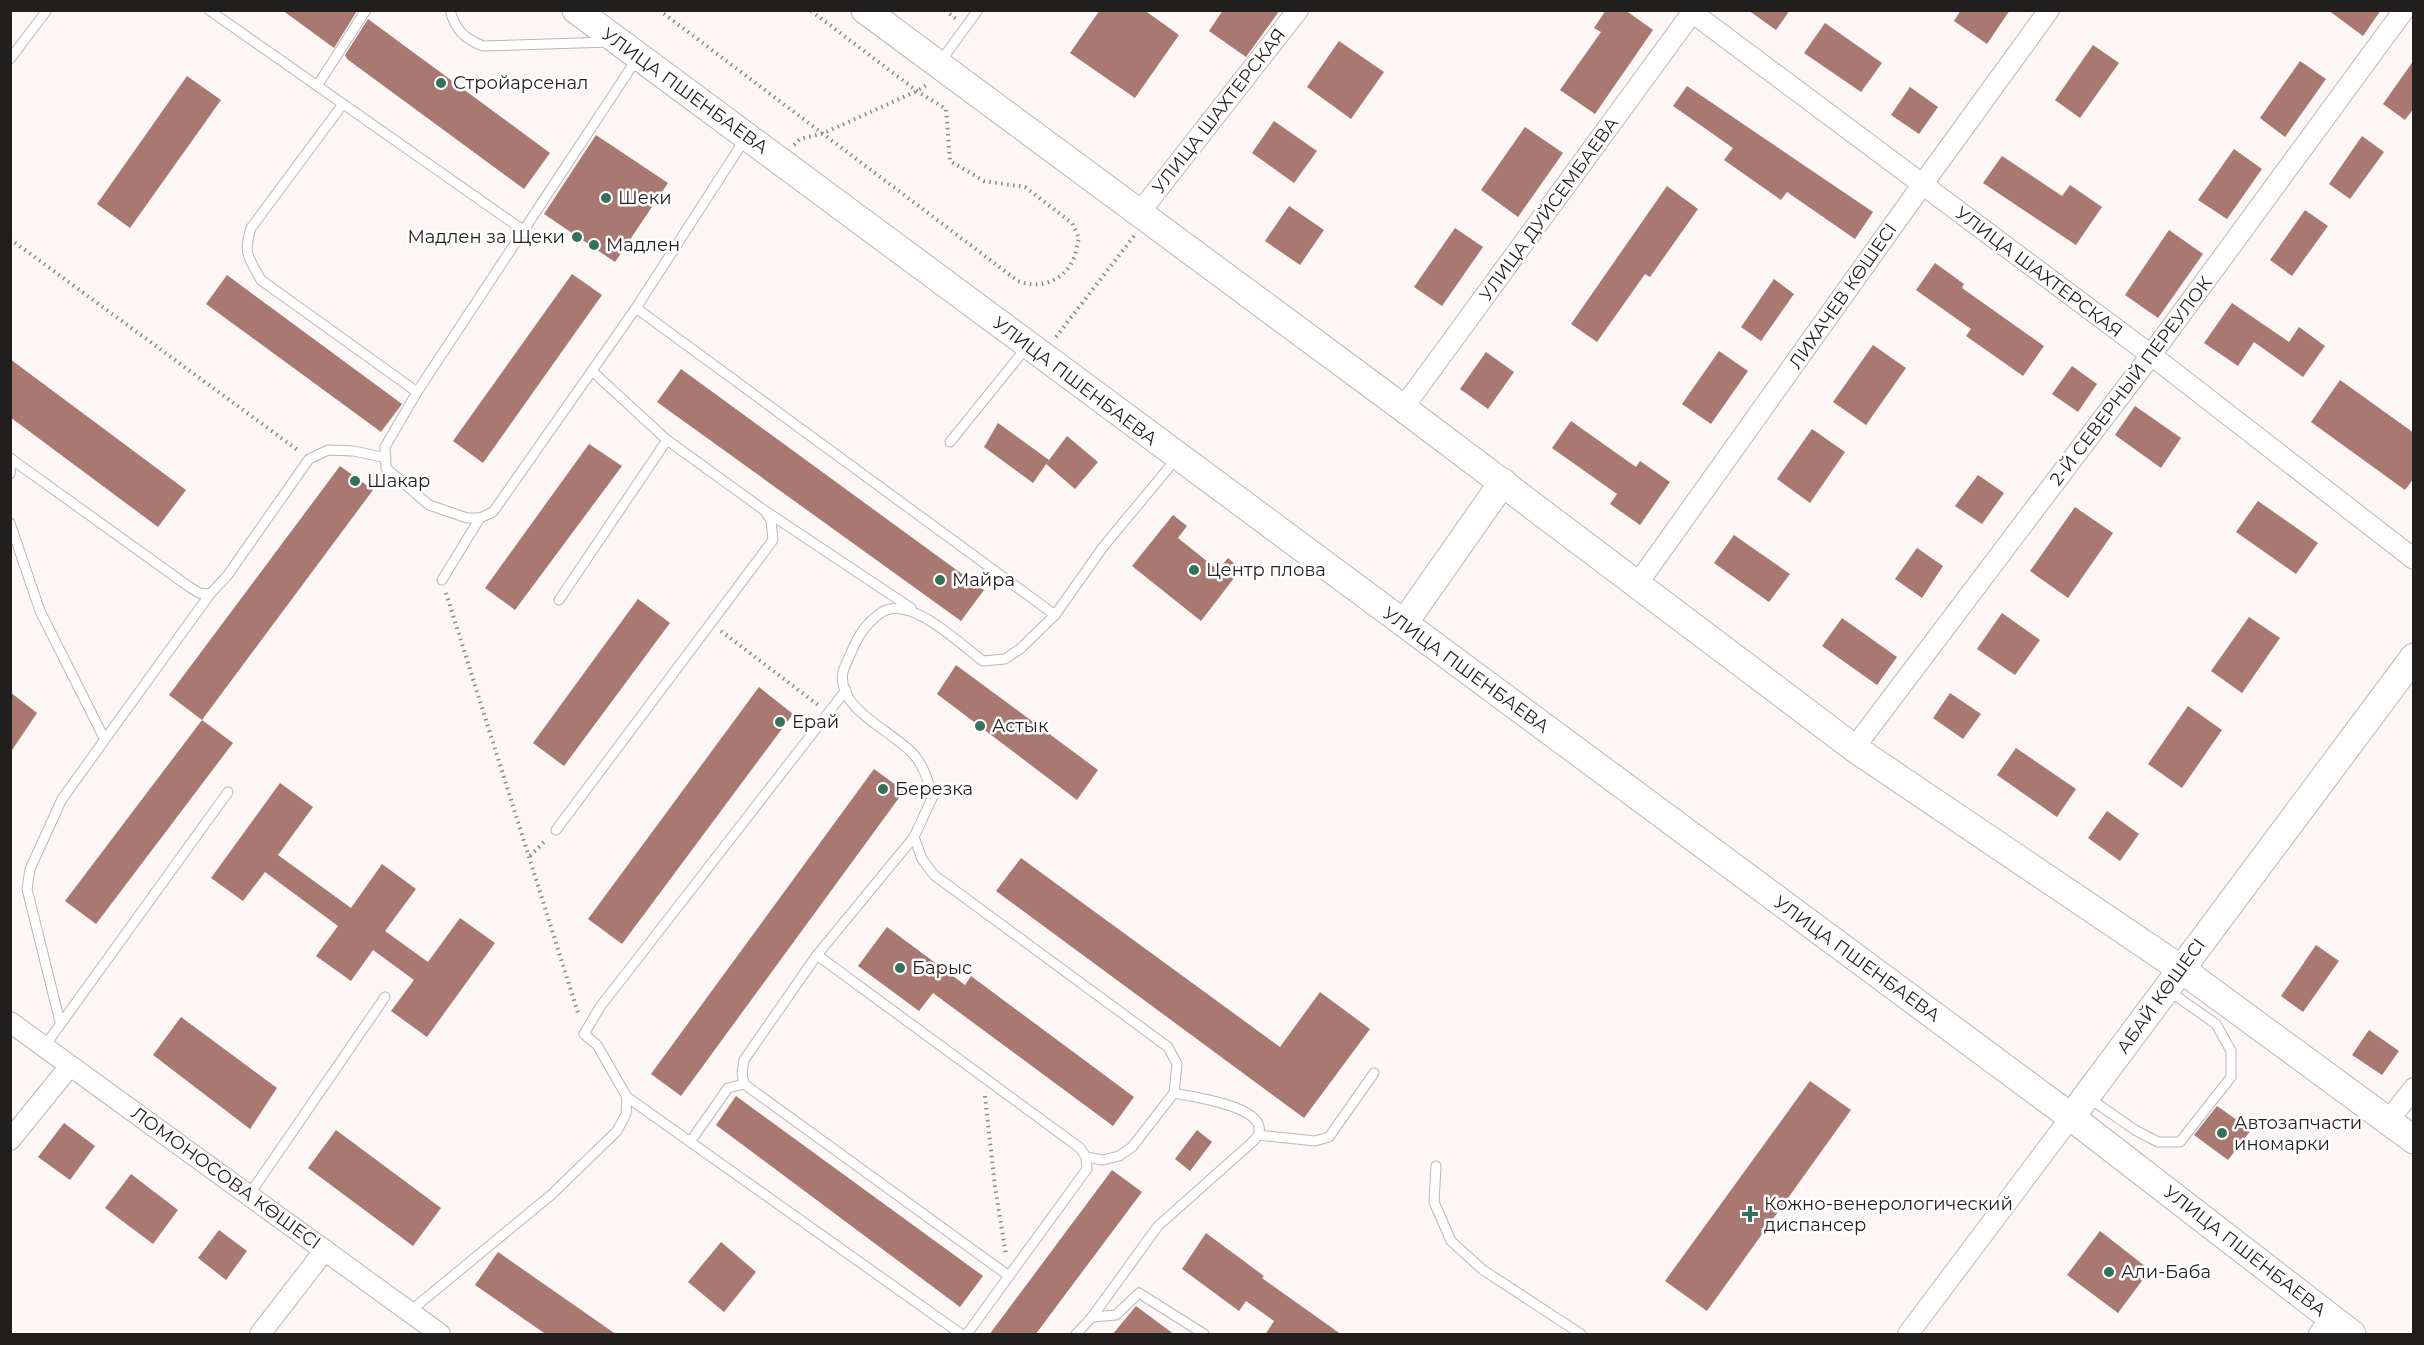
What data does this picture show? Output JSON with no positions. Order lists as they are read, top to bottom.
{
  "streets": {
    "main road": ["УЛИЦА ПШЕНБАЕВА", "АБАЙ КӨШЕСІ"],
    "street": [
      "УЛИЦА ШАХТЕРСКАЯ",
      "УЛИЦА ДУЙСЕМБАЕВА",
      "ЛИХАЧЕВ КӨШЕСІ",
      "2-Й СЕВЕРНЫЙ ПЕРЕУЛОК",
      "ЛОМОНОСОВА КӨШЕСІ"
    ]
  },
  "crossings": [
    ["УЛИЦА ПШЕНБАЕВА", "АБАЙ КӨШЕСІ"],
    ["УЛИЦА ШАХТЕРСКАЯ", "УЛИЦА ДУЙСЕМБАЕВА"],
    ["УЛИЦА ШАХТЕРСКАЯ", "ЛИХАЧЕВ КӨШЕСІ"],
    ["УЛИЦА ШАХТЕРСКАЯ", "2-Й СЕВЕРНЫЙ ПЕРЕУЛОК"]
  ],
  "places": {
    "other": [
      "Стройарсенал",
      "Шеки",
      "Мадлен за Щеки",
      "Мадлен",
      "Шакар",
      "Центр плова",
      "Майра",
      "Ерай",
      "Астык",
      "Березка",
      "Барыс",
      "Автозапчасти иномарки",
      "Али-Баба"
    ],
    "health": ["Кожно-венерологический диспансер"]
  }
}
